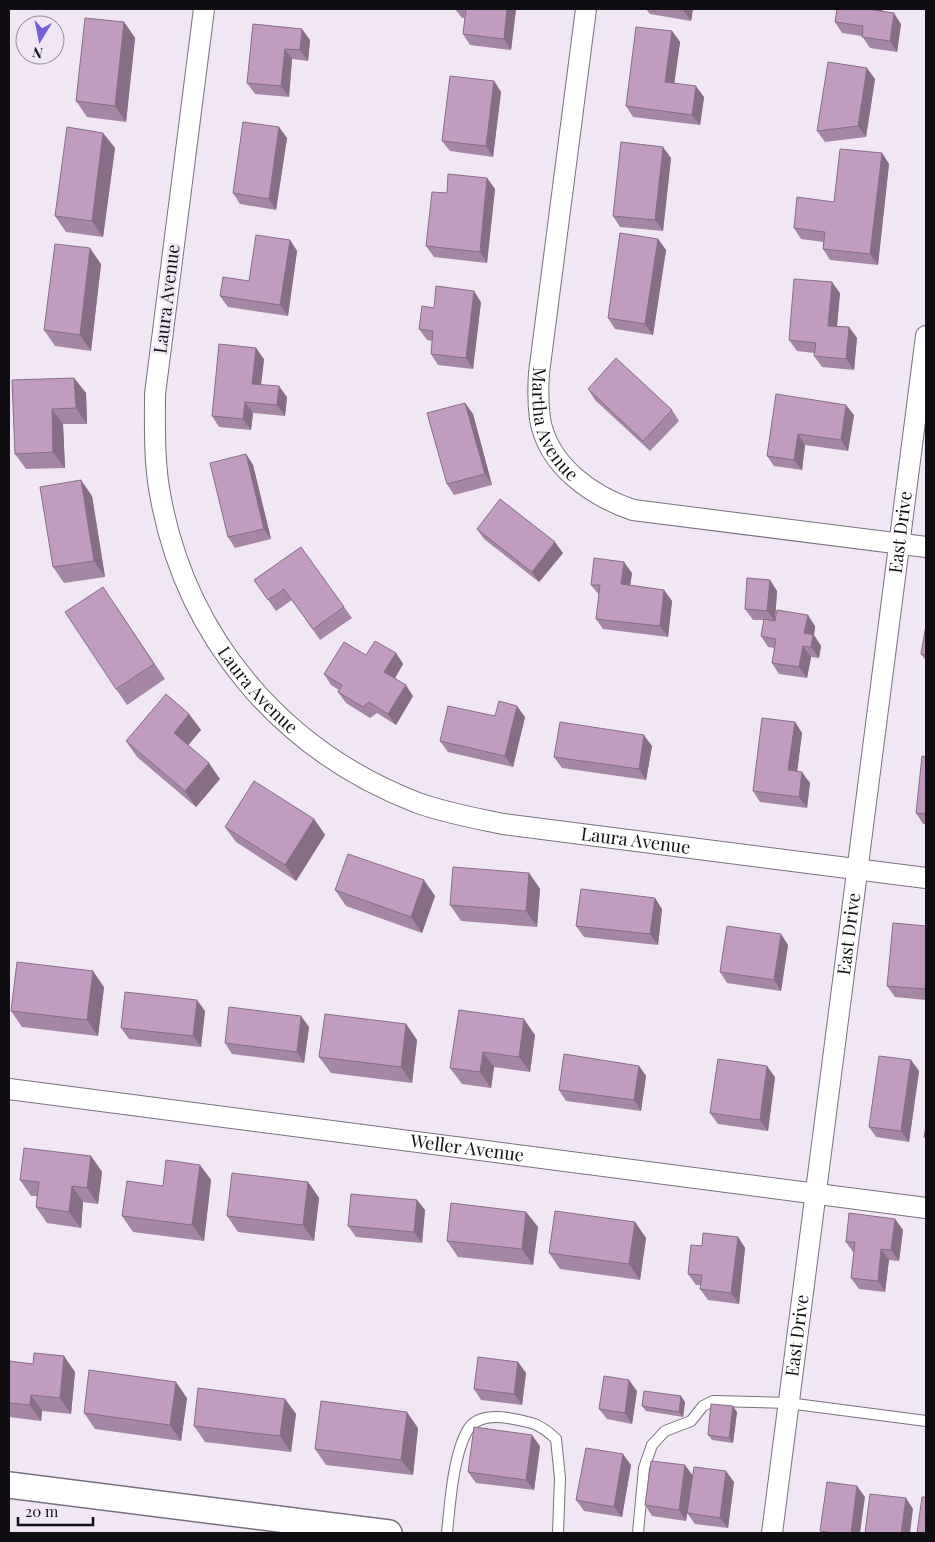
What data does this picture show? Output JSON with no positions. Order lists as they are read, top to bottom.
{
  "streets": {
    "street": [
      "Laura Avenue",
      "Martha Avenue",
      "East Drive",
      "Weller Avenue"
    ]
  },
  "crossings": [
    ["Laura Avenue", "East Drive"],
    ["Martha Avenue", "East Drive"],
    ["East Drive", "Weller Avenue"]
  ],
  "scale_bar": "20 m",
  "north": "bottom"
}
